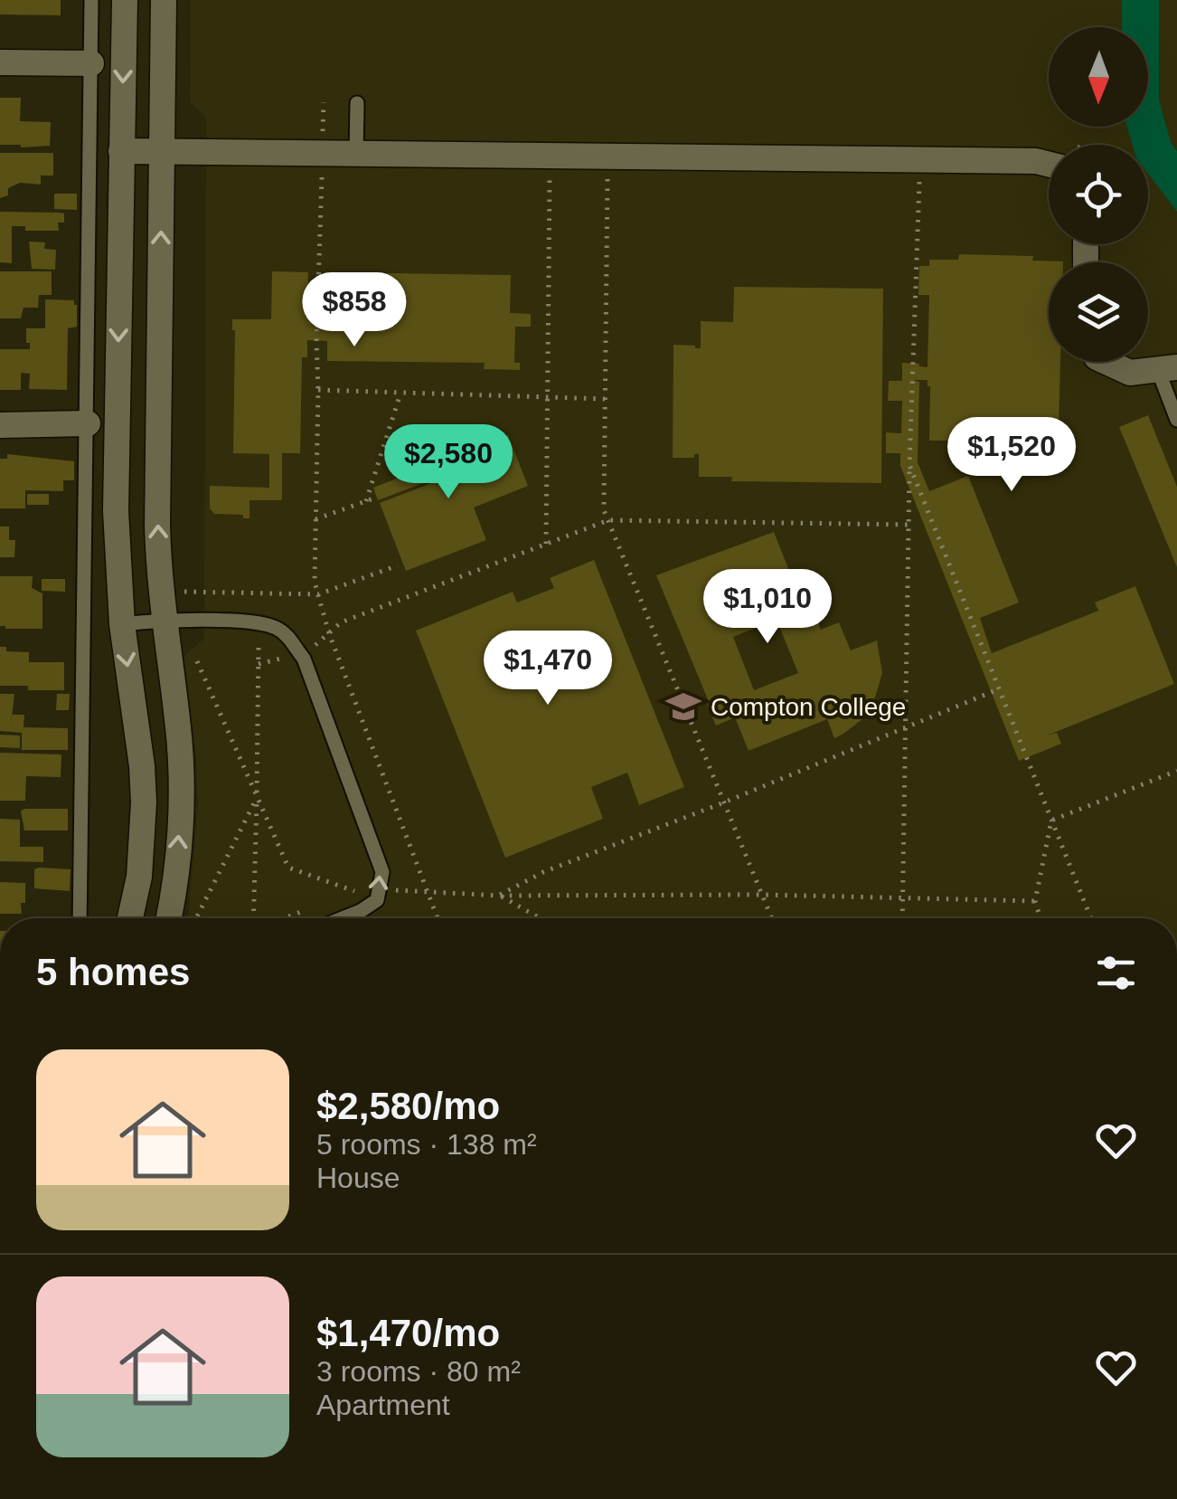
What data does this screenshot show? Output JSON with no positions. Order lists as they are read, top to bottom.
{
  "places": {
    "school or university": ["Compton College"]
  },
  "north": "bottom",
  "page": {
    "price": [
      "$858",
      "$1,520",
      "$2,580",
      "$1,010",
      "$1,470"
    ],
    "heading": "5 homes",
    "list": [
      {
        "name": "$2,580/mo",
        "note": "5 rooms · 138 m² · House"
      },
      {
        "name": "$1,470/mo",
        "note": "3 rooms · 80 m² · Apartment"
      }
    ]
  }
}
